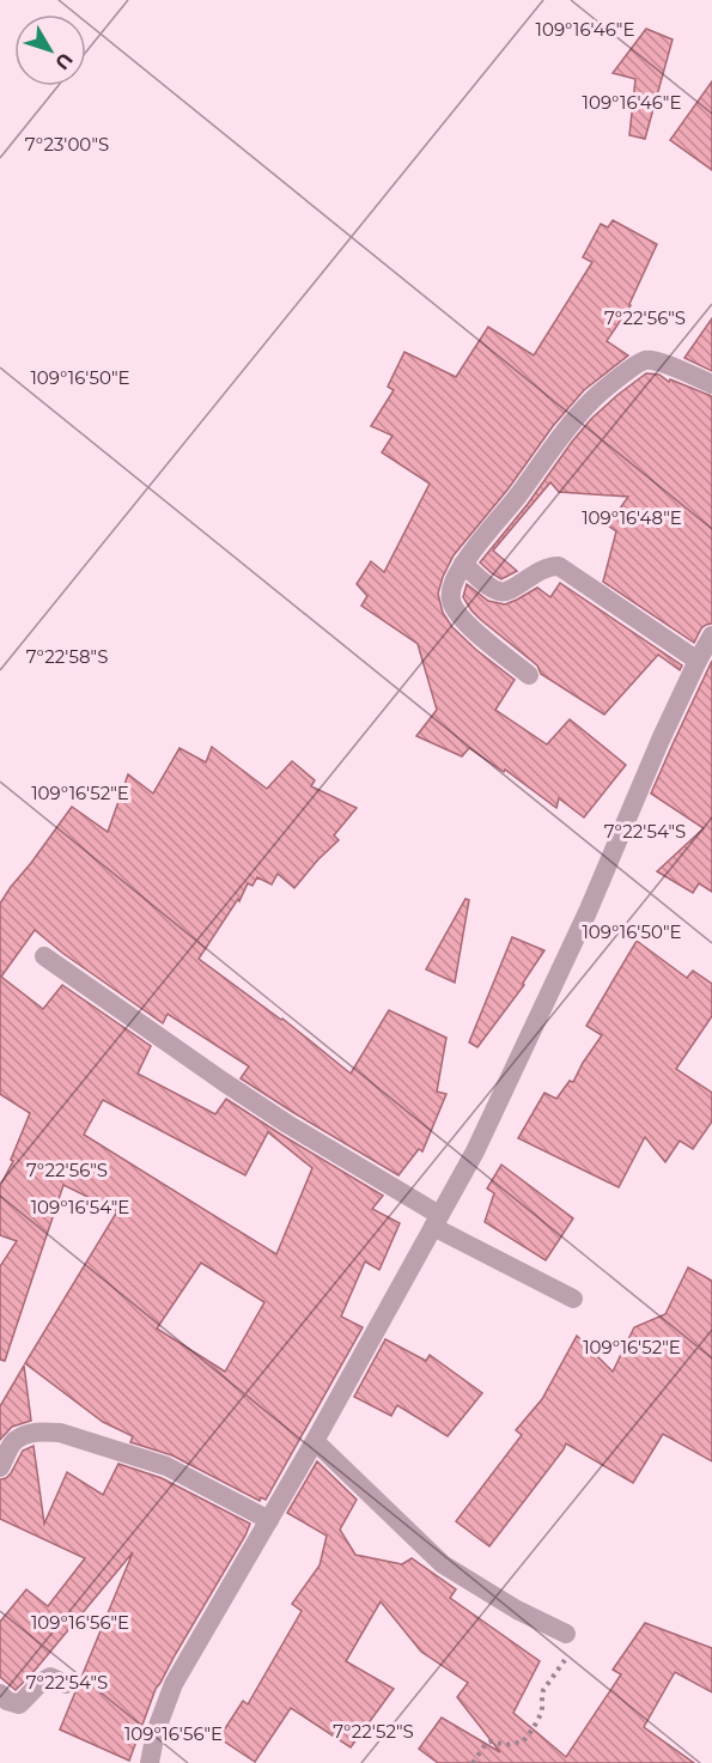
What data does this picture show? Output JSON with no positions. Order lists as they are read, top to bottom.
{
  "north": "bottom right",
  "coordinates": [
    "109°16'46\"E",
    "7°23'00\"S",
    "7°22'56\"S",
    "109°16'50\"E",
    "109°16'48\"E",
    "7°22'58\"S",
    "109°16'52\"E",
    "7°22'54\"S",
    "109°16'54\"E",
    "109°16'56\"E",
    "7°22'52\"S"
  ]
}
